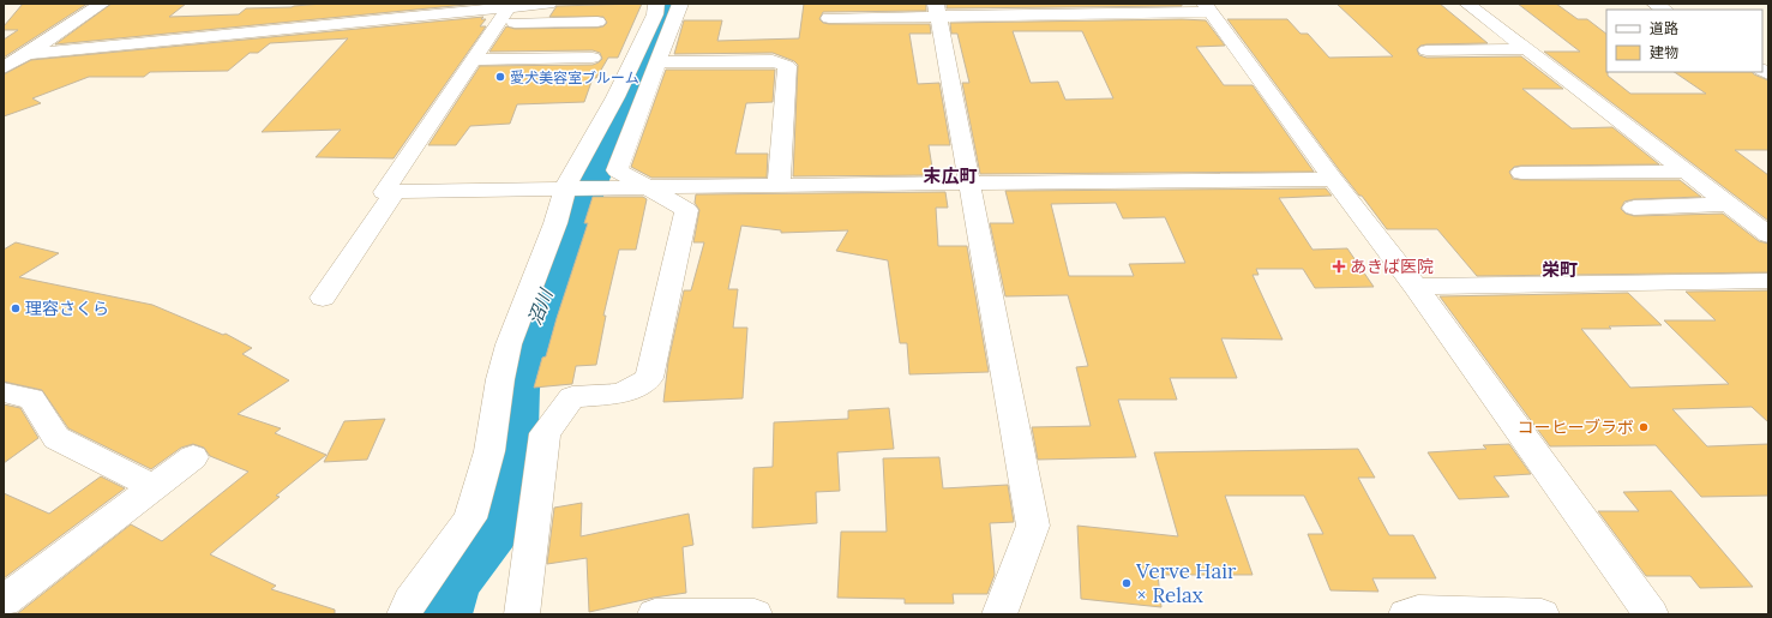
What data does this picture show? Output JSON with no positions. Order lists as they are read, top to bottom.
{
  "districts": ["末広町", "栄町"],
  "water": ["沼川"],
  "places": {
    "other": [
      "愛犬美容室ブルーム",
      "理容さくら",
      "コーヒーブラボ",
      "Verve Hair × Relax"
    ],
    "health": ["あきば医院"]
  },
  "legend": ["道路", "建物"]
}
